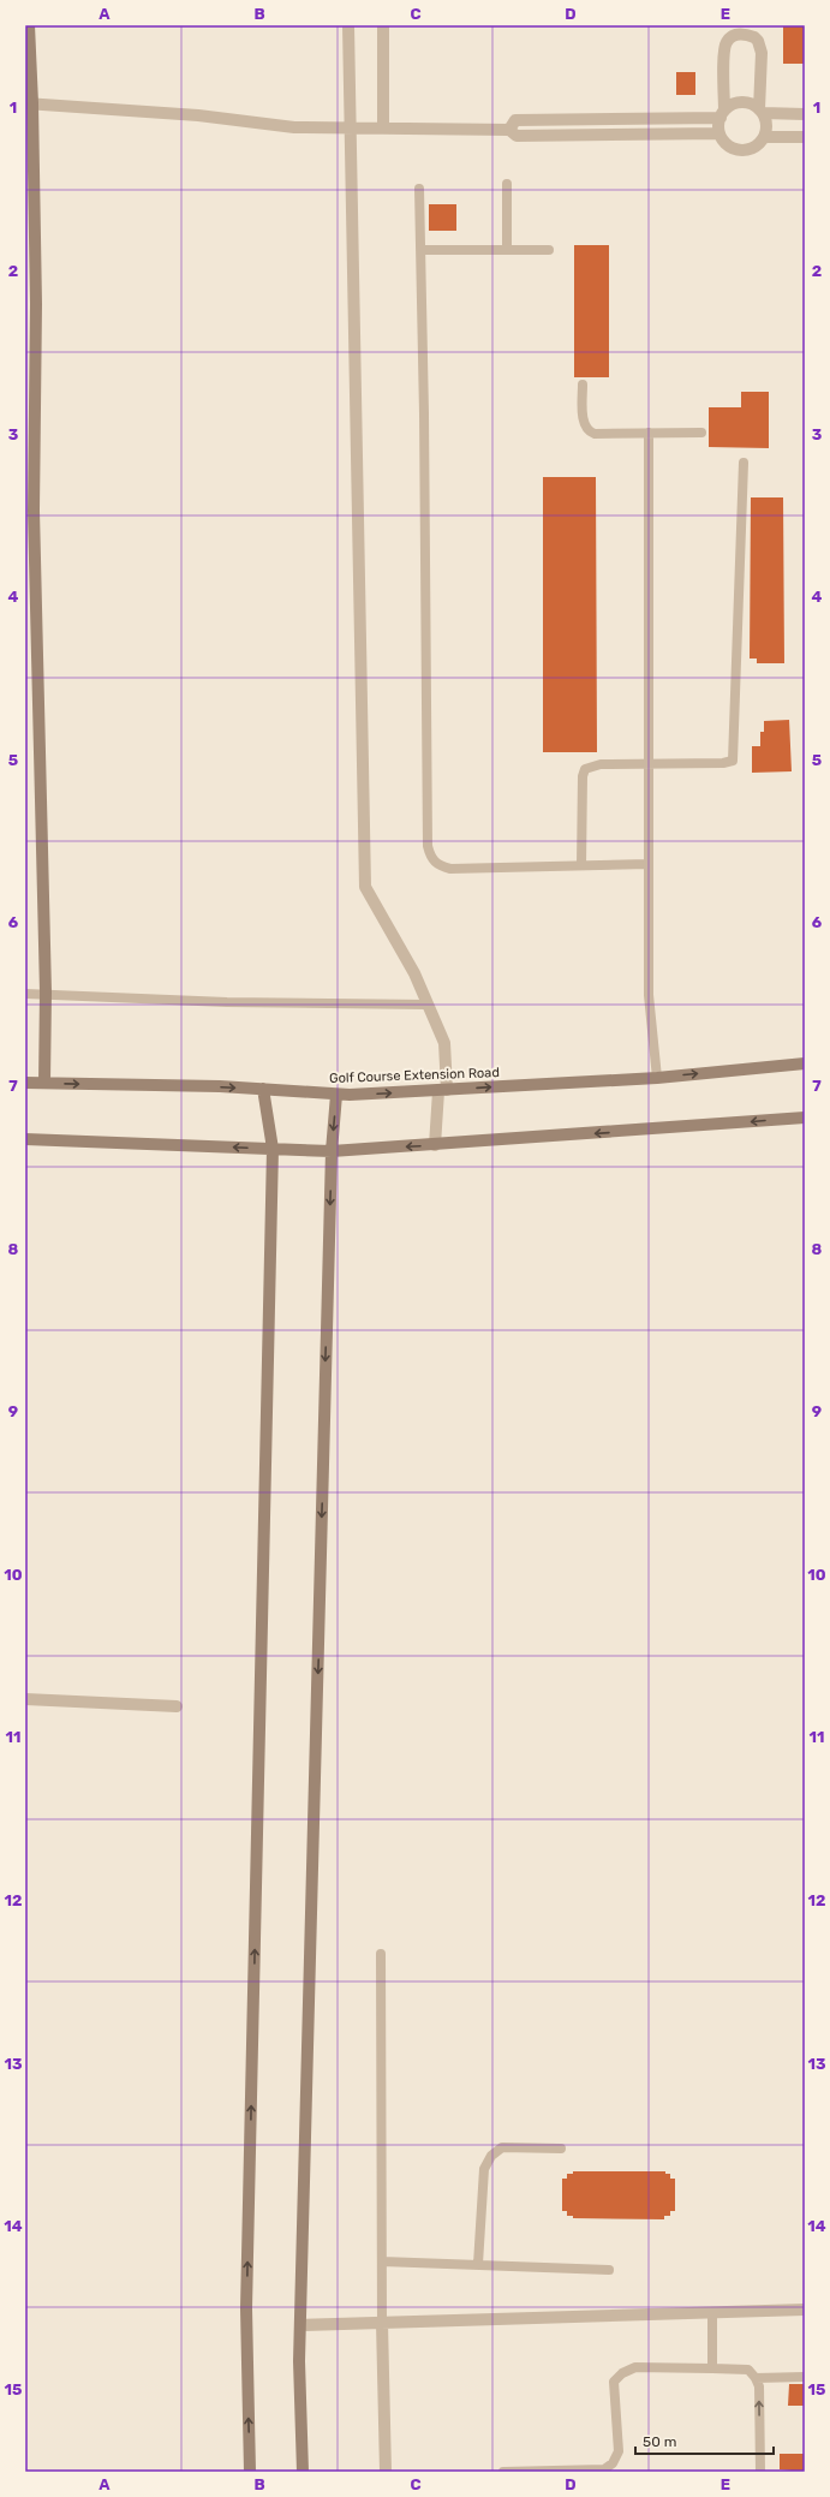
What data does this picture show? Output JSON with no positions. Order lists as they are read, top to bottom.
{
  "streets": {
    "street": ["Golf Course Extension Road"]
  },
  "scale_bar": "50 m",
  "grid": {
    "columns": [
      "A",
      "B",
      "C",
      "D",
      "E"
    ],
    "rows": [
      "1",
      "2",
      "3",
      "4",
      "5",
      "6",
      "7",
      "8",
      "9",
      "10",
      "11",
      "12",
      "13",
      "14",
      "15"
    ]
  }
}
